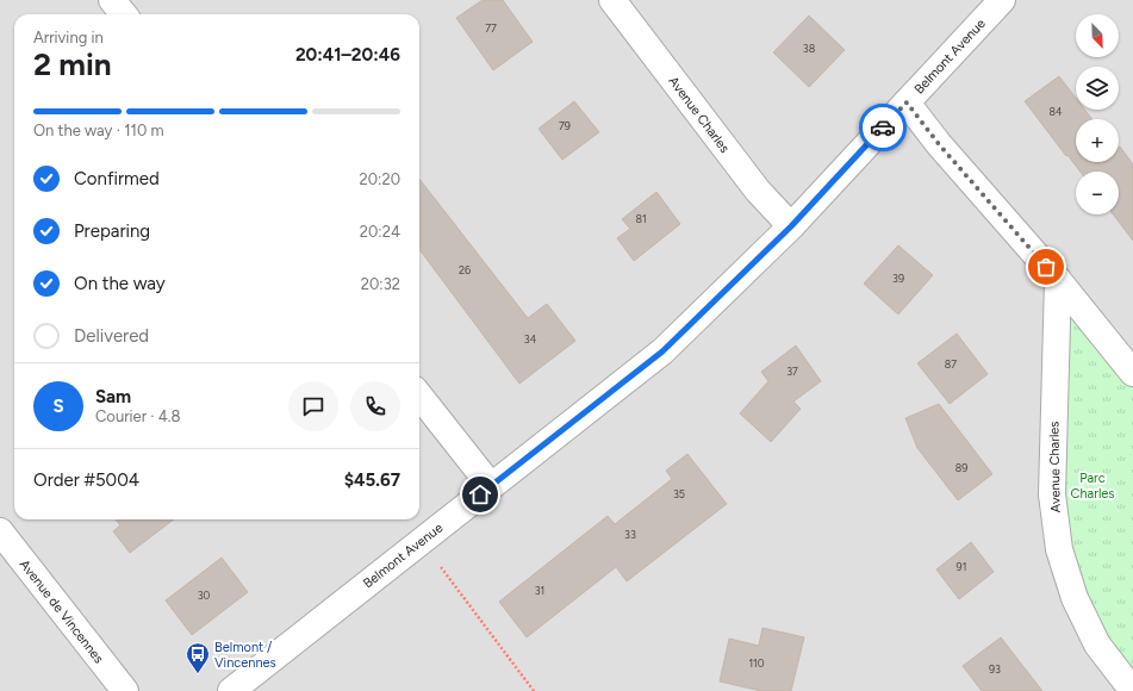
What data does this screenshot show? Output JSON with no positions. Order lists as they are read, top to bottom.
{
  "streets": {
    "street": ["Belmont Avenue", "Avenue Charles", "Avenue de Vincennes"]
  },
  "crossings": [
    ["Belmont Avenue", "Avenue Charles"]
  ],
  "parks": ["Parc Charles"],
  "places": {
    "bus stop": ["Belmont / Vincennes"]
  },
  "house_numbers": [
    "77",
    "38",
    "84",
    "79",
    "81",
    "26",
    "39",
    "34",
    "87",
    "37",
    "89",
    "35",
    "33",
    "91",
    "31",
    "30",
    "110",
    "93"
  ],
  "north": "bottom right",
  "page": {
    "map_buttons": ["+", "−"],
    "heading": ["2 min", "Arriving in", "20:41–20:46"],
    "panel": [
      "Sam",
      "Courier · 4.8",
      "Order #5004",
      "$45.67"
    ],
    "bar": "On the way · 110 m",
    "list": [
      ["Confirmed", "20:20"],
      ["Preparing", "20:24"],
      ["On the way", "20:32"],
      "Delivered"
    ],
    "round": "S"
  }
}
